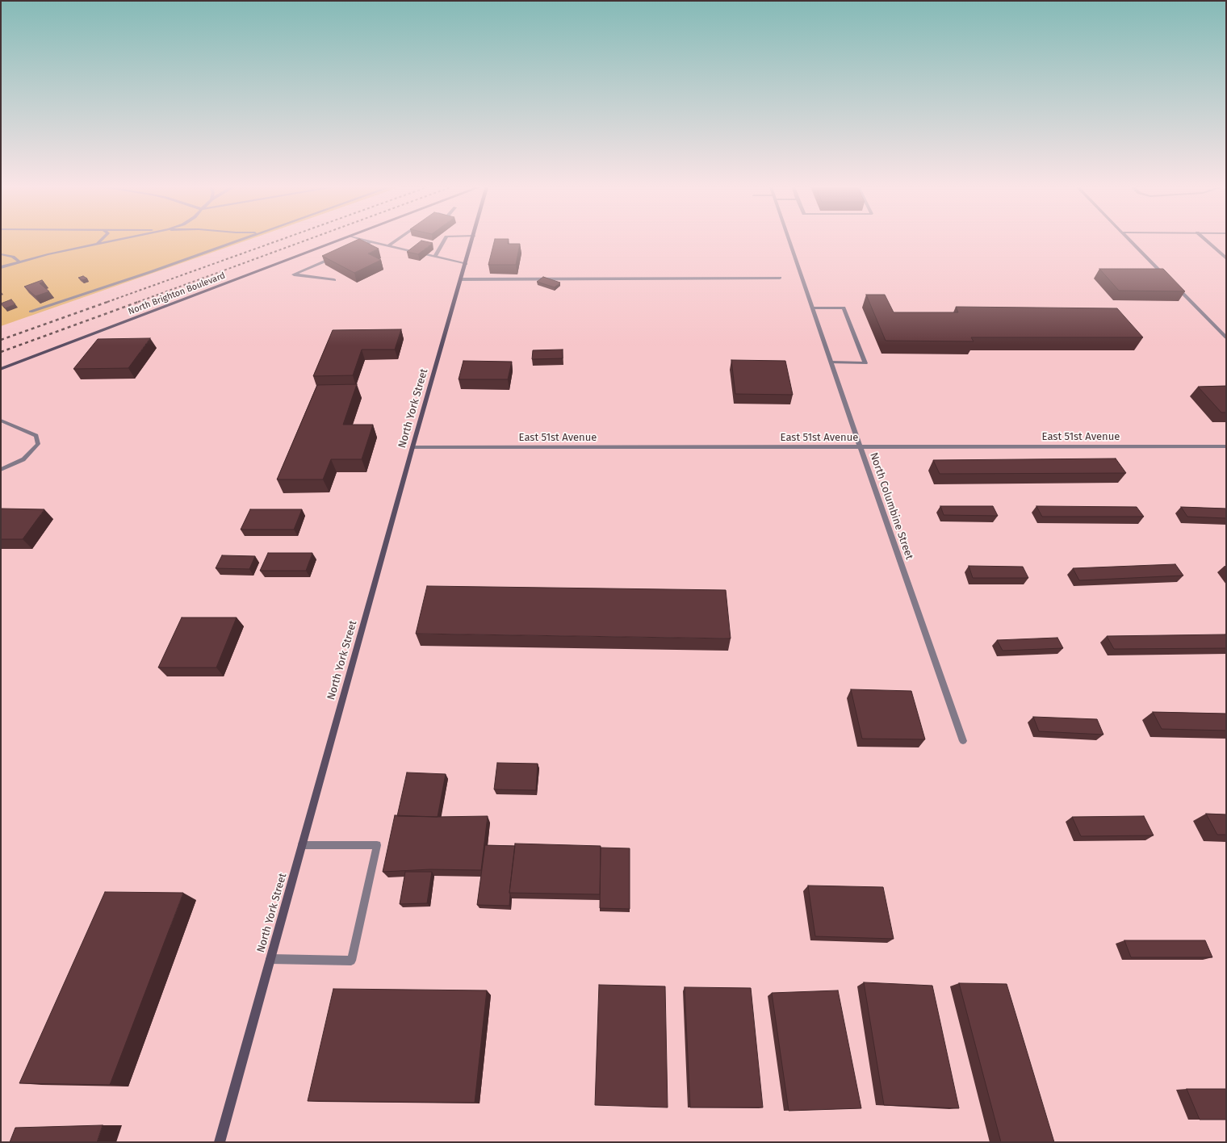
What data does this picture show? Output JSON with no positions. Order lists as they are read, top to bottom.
{
  "streets": {
    "street": [
      "North Brighton Boulevard",
      "North York Street",
      "East 51st Avenue",
      "North Columbine Street"
    ]
  },
  "crossings": [
    ["North York Street", "East 51st Avenue"],
    ["East 51st Avenue", "North Columbine Street"]
  ]
}
